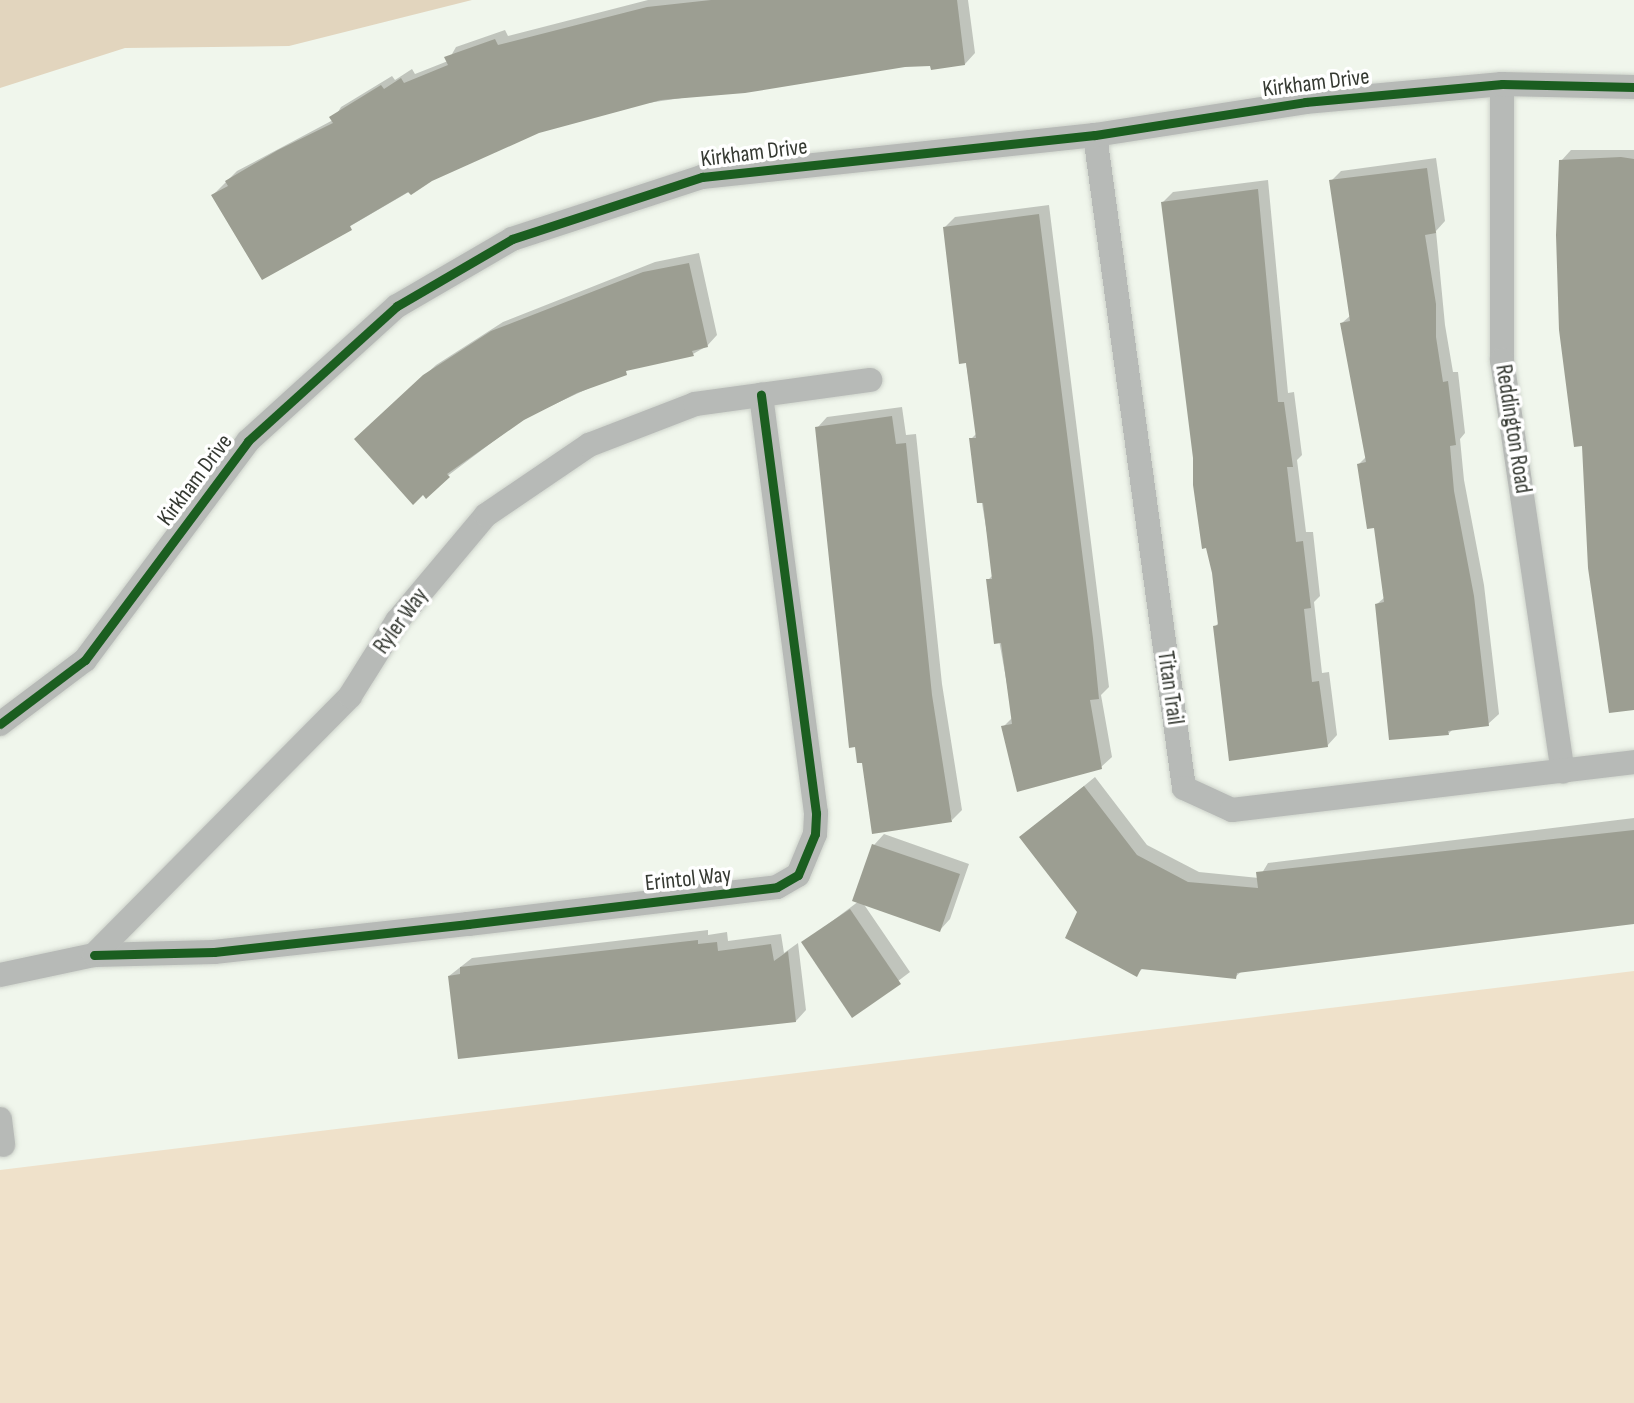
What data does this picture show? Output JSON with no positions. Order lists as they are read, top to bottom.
{
  "streets": {
    "street": [
      "Kirkham Drive",
      "Reddington Road",
      "Ryler Way",
      "Titan Trail",
      "Erintol Way"
    ]
  },
  "crossings": [
    ["Kirkham Drive", "Reddington Road"],
    ["Kirkham Drive", "Titan Trail"],
    ["Reddington Road", "Titan Trail"],
    ["Ryler Way", "Erintol Way"]
  ]
}
